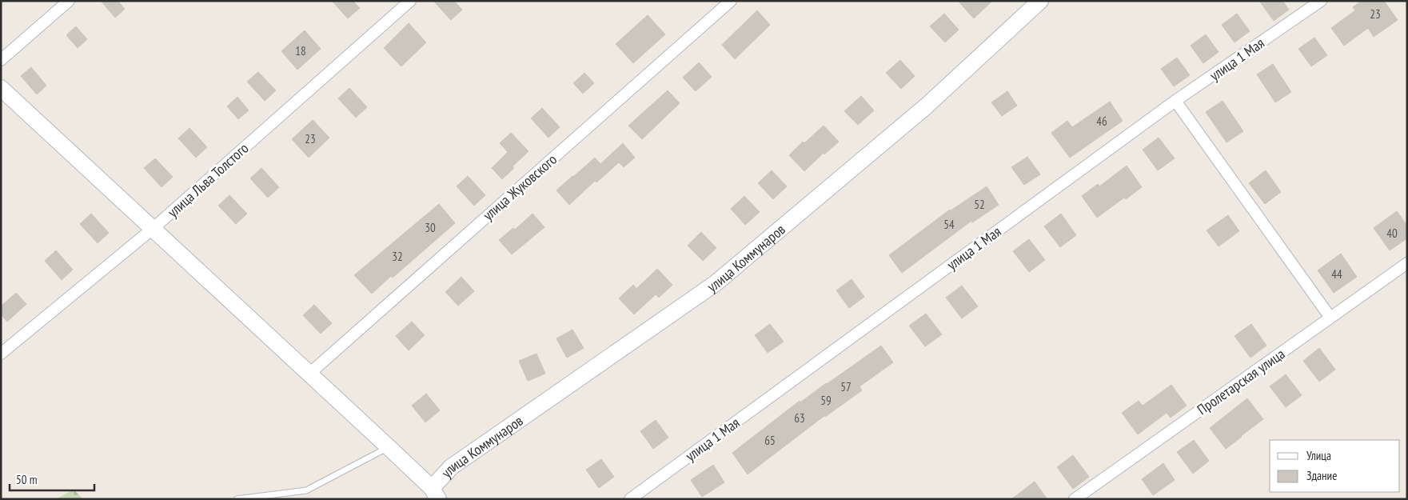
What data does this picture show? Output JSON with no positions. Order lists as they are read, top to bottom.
{
  "streets": {
    "main road": ["улица Коммунаров"],
    "street": [
      "улица 1 Мая",
      "улица Льва Толстого",
      "улица Жуковского",
      "Пролетарская улица"
    ]
  },
  "house_numbers": [
    "23",
    "18",
    "46",
    "23",
    "52",
    "54",
    "30",
    "40",
    "32",
    "44",
    "57",
    "59",
    "63",
    "65"
  ],
  "legend": ["Улица", "Здание"],
  "scale_bar": "50 m"
}
